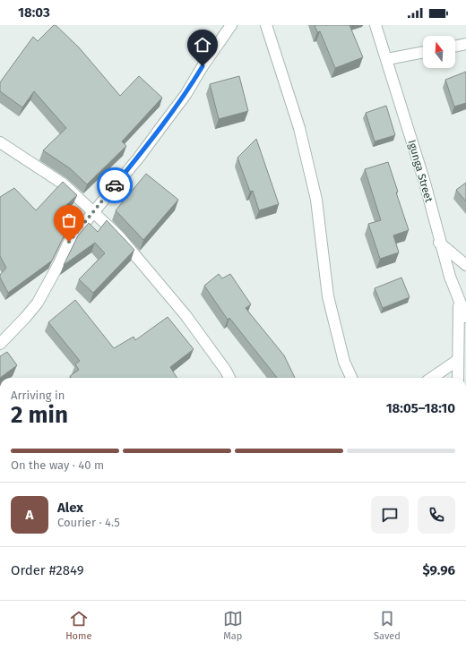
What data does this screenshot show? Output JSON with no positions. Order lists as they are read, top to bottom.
{
  "streets": {
    "street": ["Igunga Street"]
  },
  "north": "top",
  "page": {
    "status": "18:03",
    "heading": ["2 min", "Arriving in", "18:05–18:10"],
    "panel": [
      "Alex",
      "Courier · 4.5",
      "Order #2849",
      "$9.96"
    ],
    "bar": "On the way · 40 m",
    "round": "A",
    "tabs": ["Home", "Map", "Saved"]
  }
}
